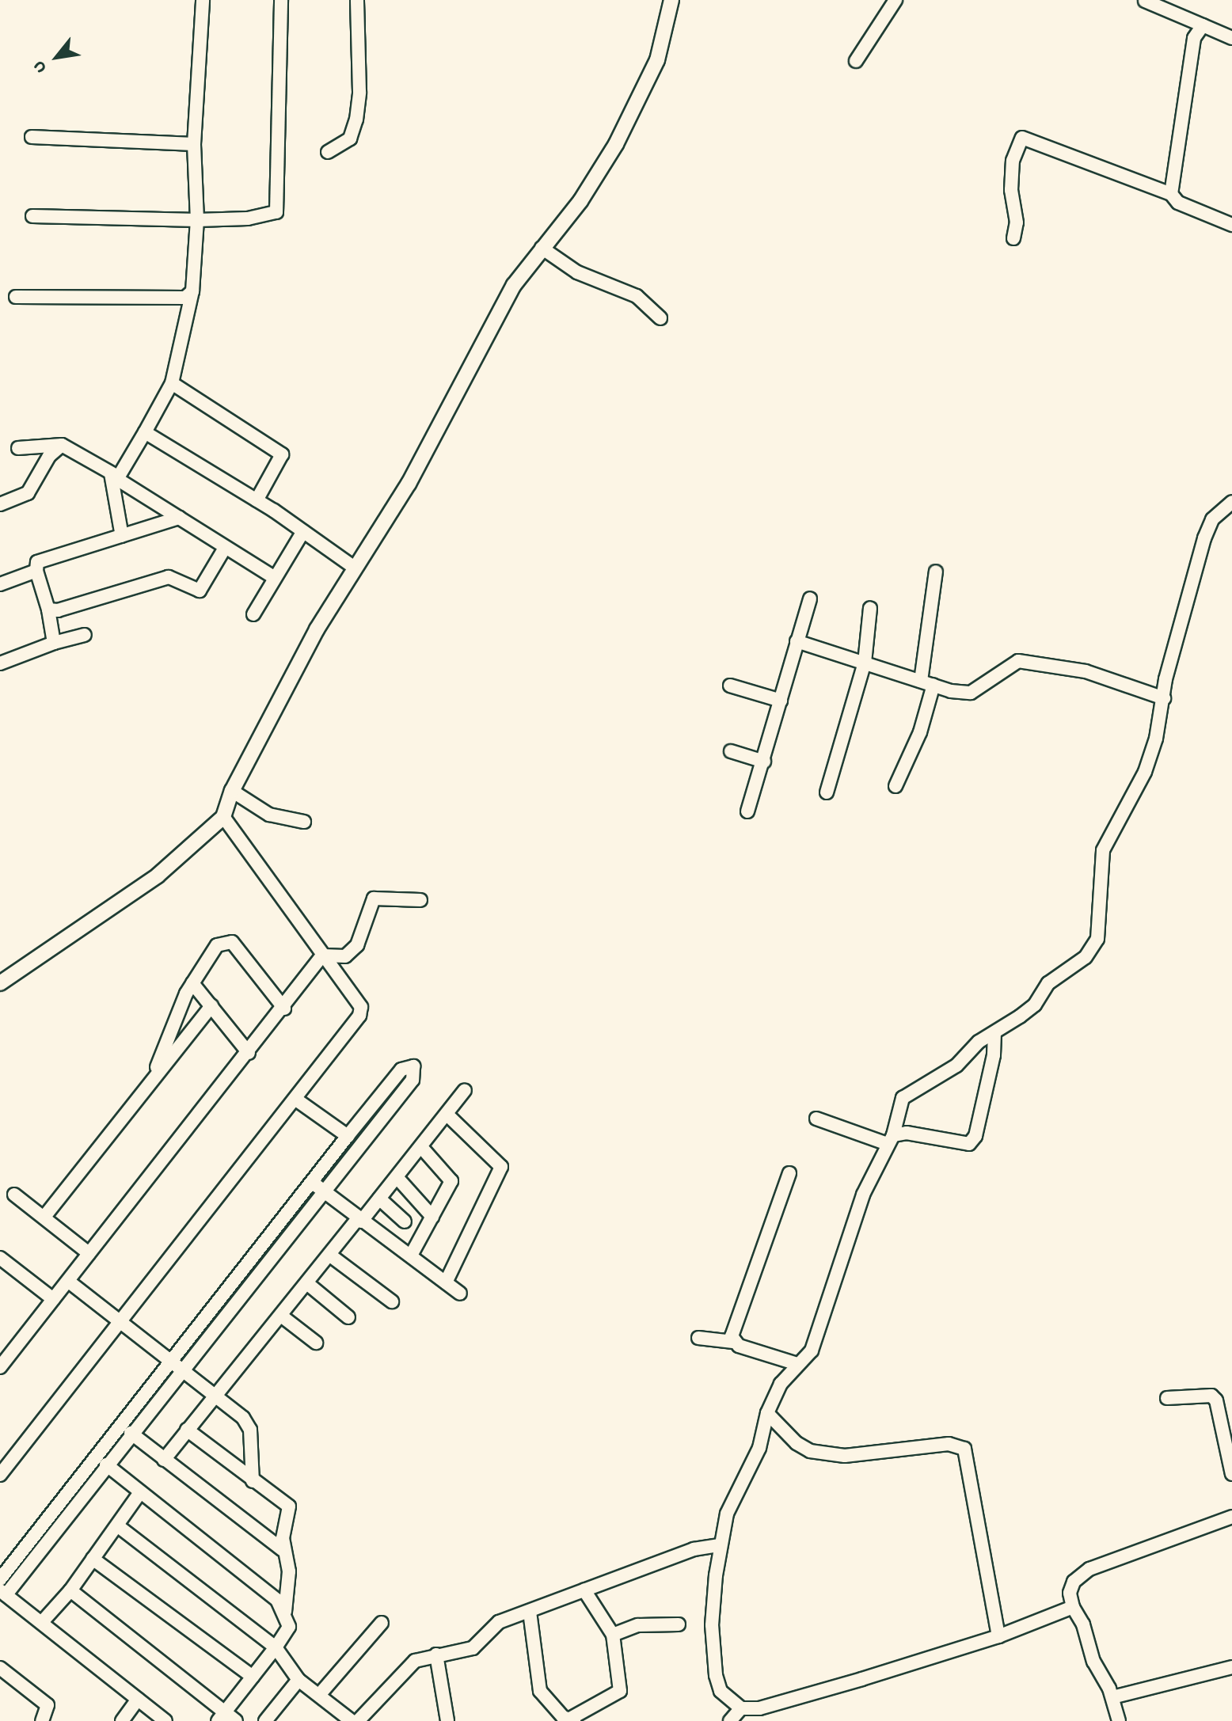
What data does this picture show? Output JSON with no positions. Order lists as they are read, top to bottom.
{
  "north": "bottom left"
}
